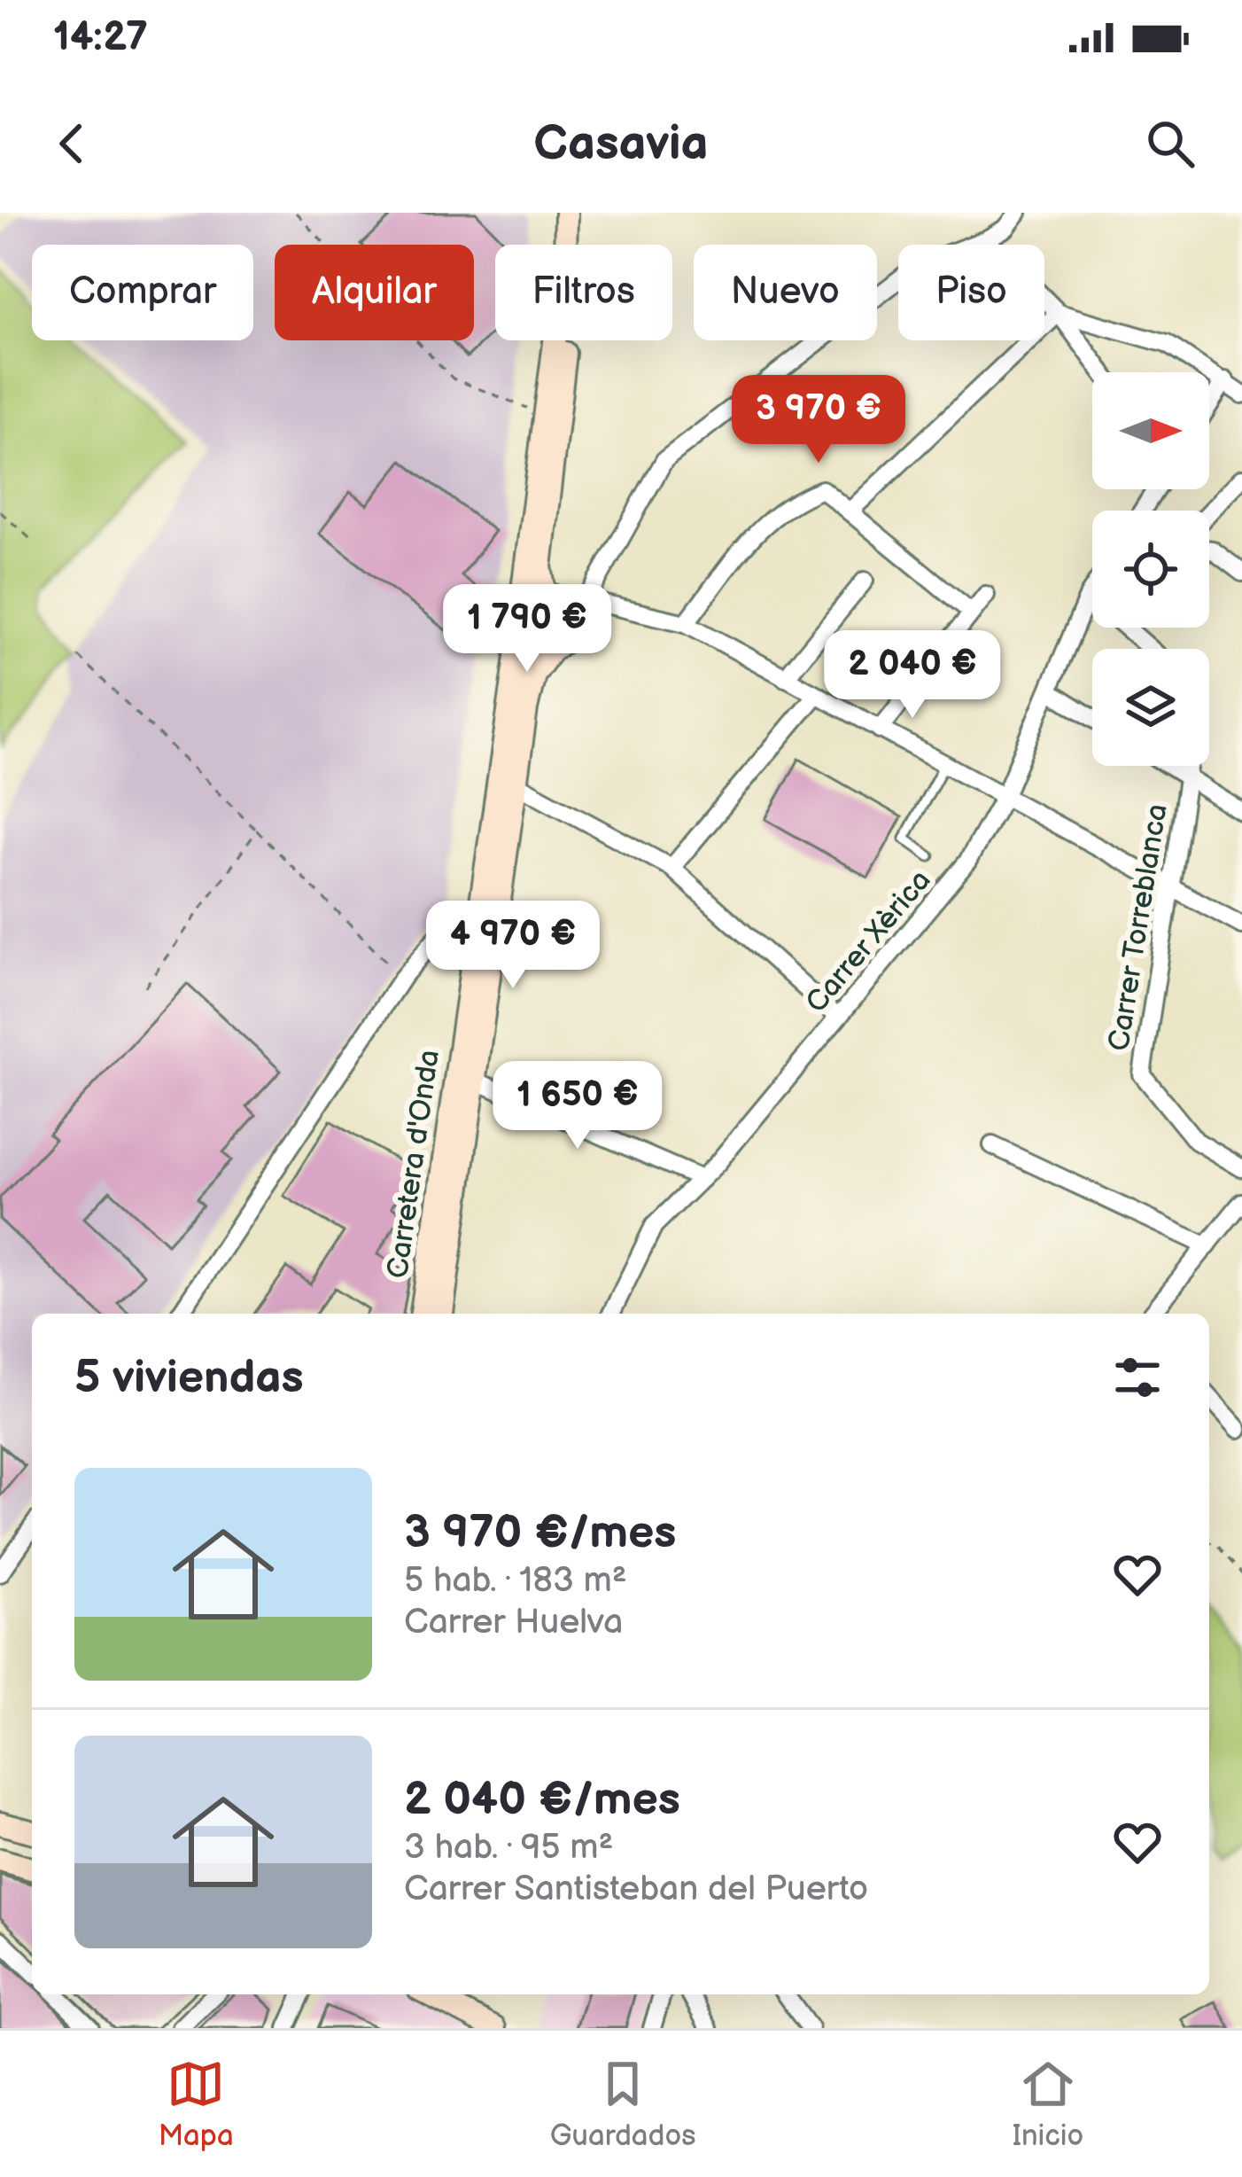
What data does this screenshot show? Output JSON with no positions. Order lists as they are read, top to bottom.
{
  "streets": {
    "main road": ["Carretera d'Onda"],
    "street": ["Carrer Torreblanca", "Carrer Xèrica"]
  },
  "north": "right",
  "page": {
    "status": "14:27",
    "header": "Casavia",
    "chip": [
      "Comprar",
      "Alquilar",
      "Filtros",
      "Nuevo",
      "Piso"
    ],
    "price": [
      "3 970 €",
      "1 790 €",
      "2 040 €",
      "4 970 €",
      "1 650 €"
    ],
    "heading": "5 viviendas",
    "list": [
      {
        "name": "3 970 €/mes",
        "note": "5 hab. · 183 m² · Carrer Huelva"
      },
      {
        "name": "2 040 €/mes",
        "note": "3 hab. · 95 m² · Carrer Santisteban del Puerto"
      }
    ],
    "tabs": ["Mapa", "Guardados", "Inicio"]
  }
}
